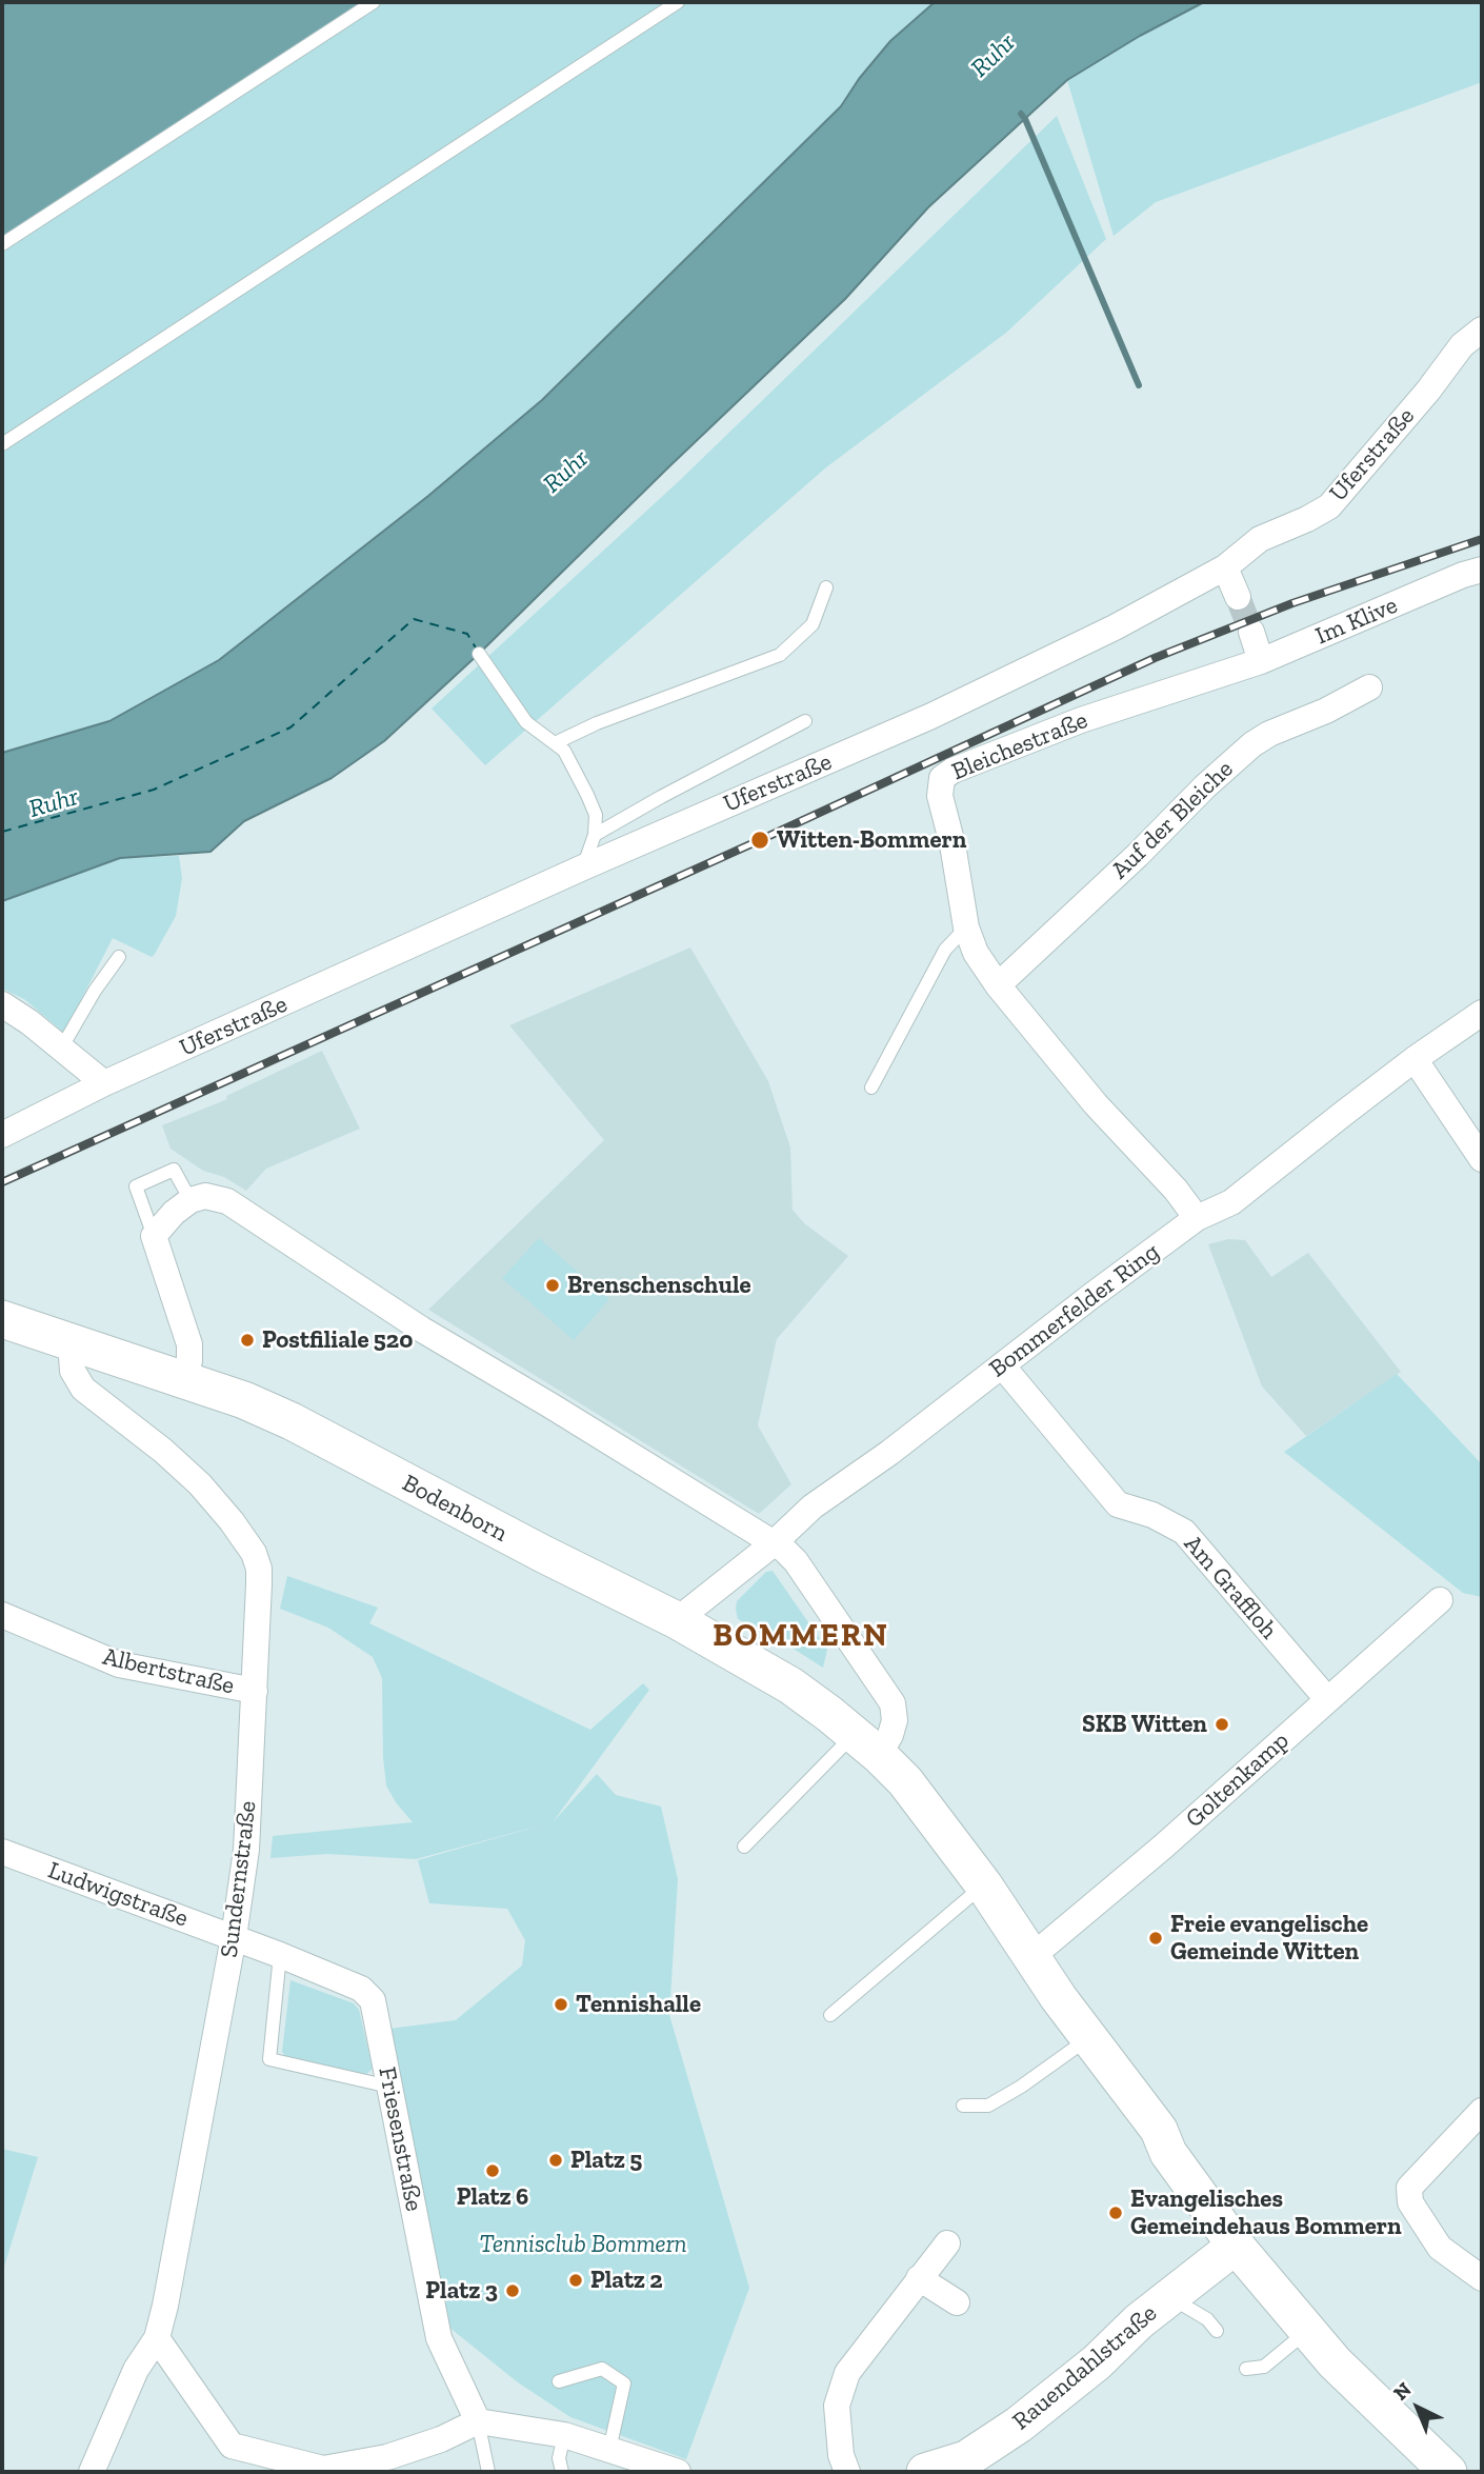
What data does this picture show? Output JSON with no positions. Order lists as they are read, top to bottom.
{
  "streets": {
    "main road": ["Bodenborn", "Rauendahlstraße"],
    "street": [
      "Uferstraße",
      "Im Klive",
      "Bleichestraße",
      "Auf der Bleiche",
      "Bommerfelder Ring",
      "Am Graffloh",
      "Albertstraße",
      "Goltenkamp",
      "Sundernstraße",
      "Ludwigstraße",
      "Friesenstraße"
    ]
  },
  "crossings": [
    ["Im Klive", "Bleichestraße"],
    ["Bleichestraße", "Auf der Bleiche"],
    ["Bleichestraße", "Bommerfelder Ring"],
    ["Bommerfelder Ring", "Bodenborn"],
    ["Bommerfelder Ring", "Am Graffloh"],
    ["Bodenborn", "Goltenkamp"],
    ["Bodenborn", "Sundernstraße"],
    ["Bodenborn", "Rauendahlstraße"],
    ["Am Graffloh", "Goltenkamp"],
    ["Albertstraße", "Sundernstraße"],
    ["Sundernstraße", "Ludwigstraße"],
    ["Sundernstraße", "Friesenstraße"],
    ["Ludwigstraße", "Friesenstraße"]
  ],
  "districts": ["BOMMERN"],
  "water": ["Ruhr"],
  "parks": ["Tennisclub Bommern"],
  "places": [
    "Witten-Bommern",
    "Brenschenschule",
    "Postfiliale 520",
    "SKB Witten",
    "Freie evangelische Gemeinde Witten",
    "Tennishalle",
    "Platz 5",
    "Platz 6",
    "Evangelisches Gemeindehaus Bommern",
    "Platz 2",
    "Platz 3"
  ],
  "north": "top left"
}
